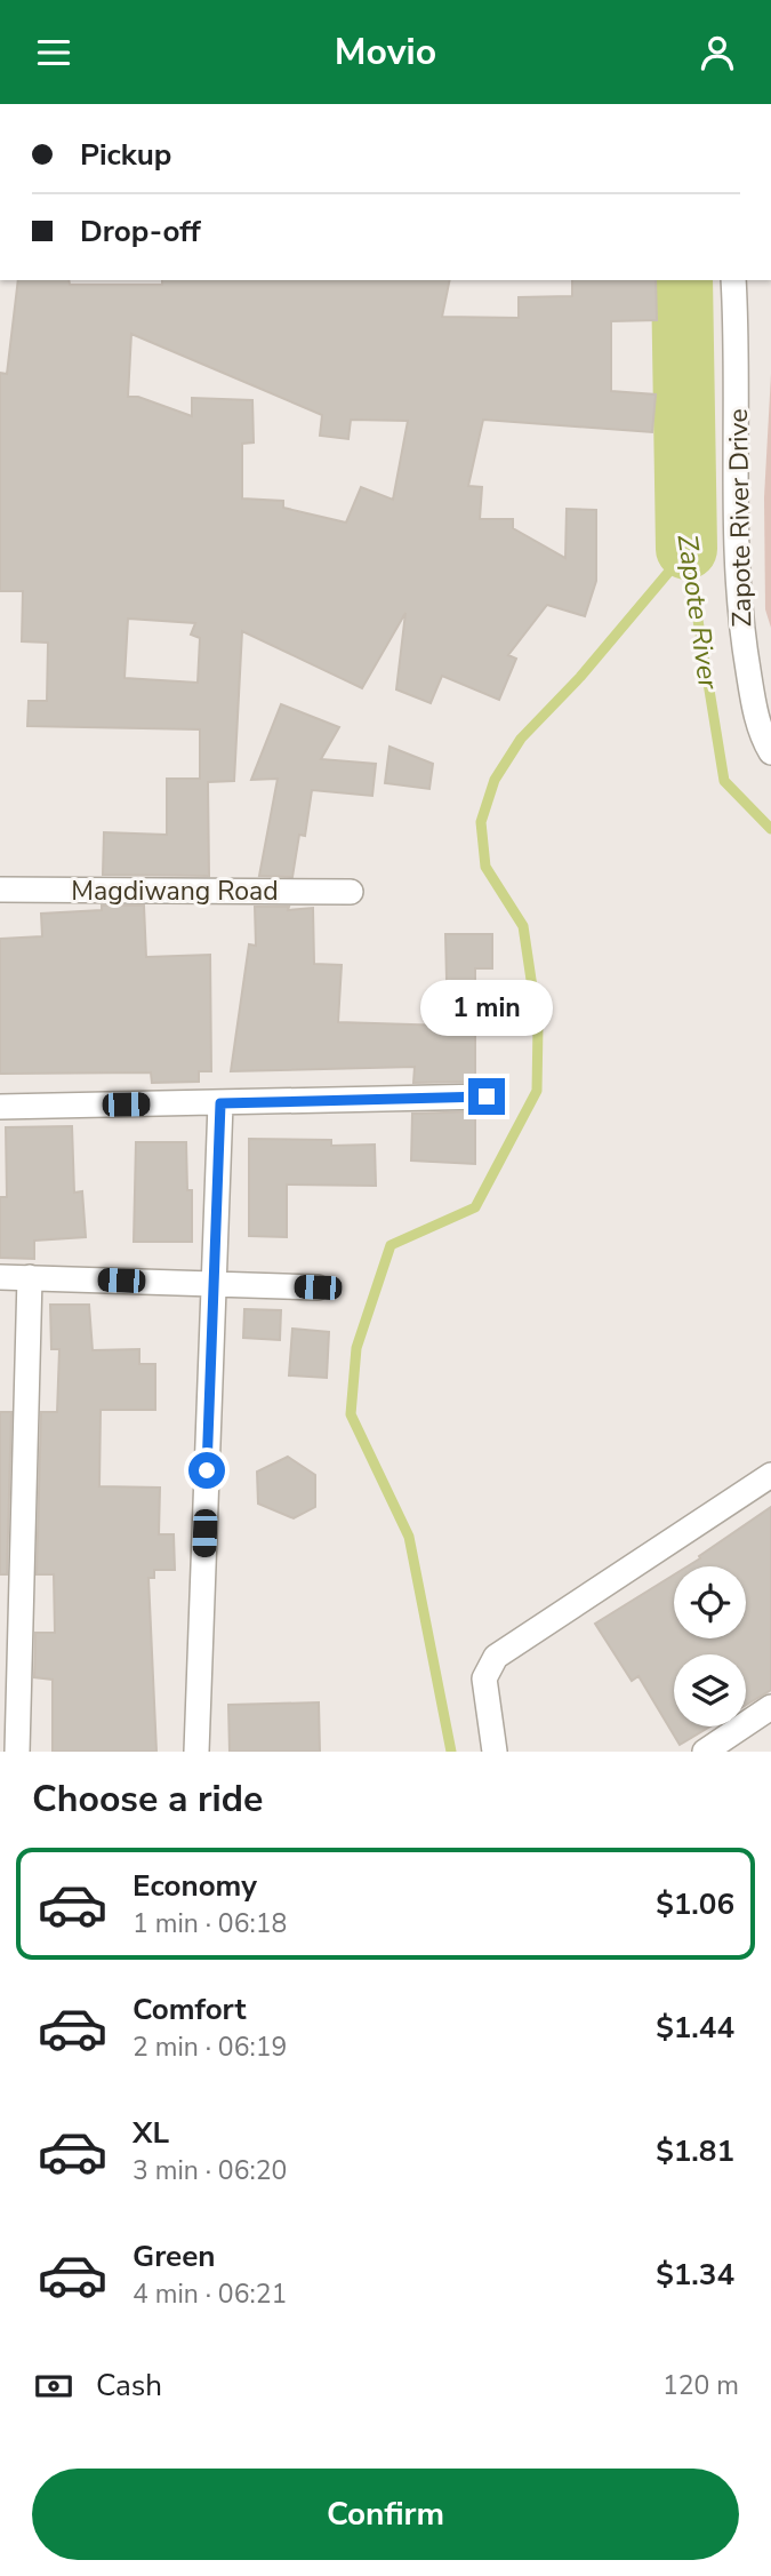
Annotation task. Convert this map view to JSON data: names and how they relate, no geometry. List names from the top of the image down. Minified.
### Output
{"streets":{"street":["Zapote River Drive","Magdiwang Road"]},"water":["Zapote River"],"page":{"header":"Movio","banner":["Pickup","Drop-off"],"bubble":"1 min","heading":"Choose a ride","list":[{"name":"Economy","note":"1 min · 06:18","value":"$1.06"},{"name":"Comfort","note":"2 min · 06:19","value":"$1.44"},{"name":"XL","note":"3 min · 06:20","value":"$1.81"},{"name":"Green","note":"4 min · 06:21","value":"$1.34"}],"pay":["Cash","120 m"],"buttons":"Confirm"}}
